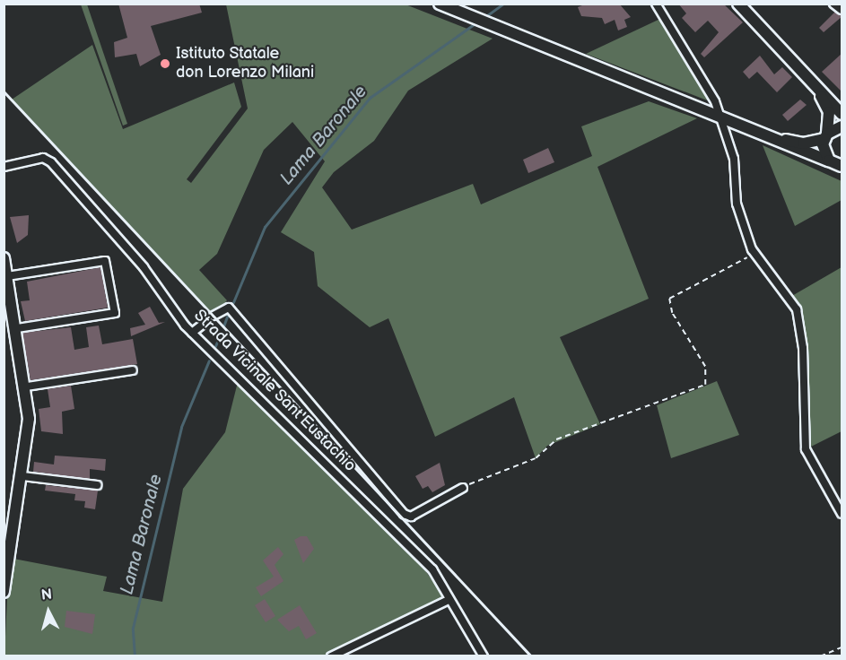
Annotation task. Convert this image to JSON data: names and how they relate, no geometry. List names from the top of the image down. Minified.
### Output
{"streets":{"street":["Strada Vicinale Sant'Eustachio"]},"water":["Lama Baronale"],"places":["Istituto Statale don Lorenzo Milani"],"north":"top"}
